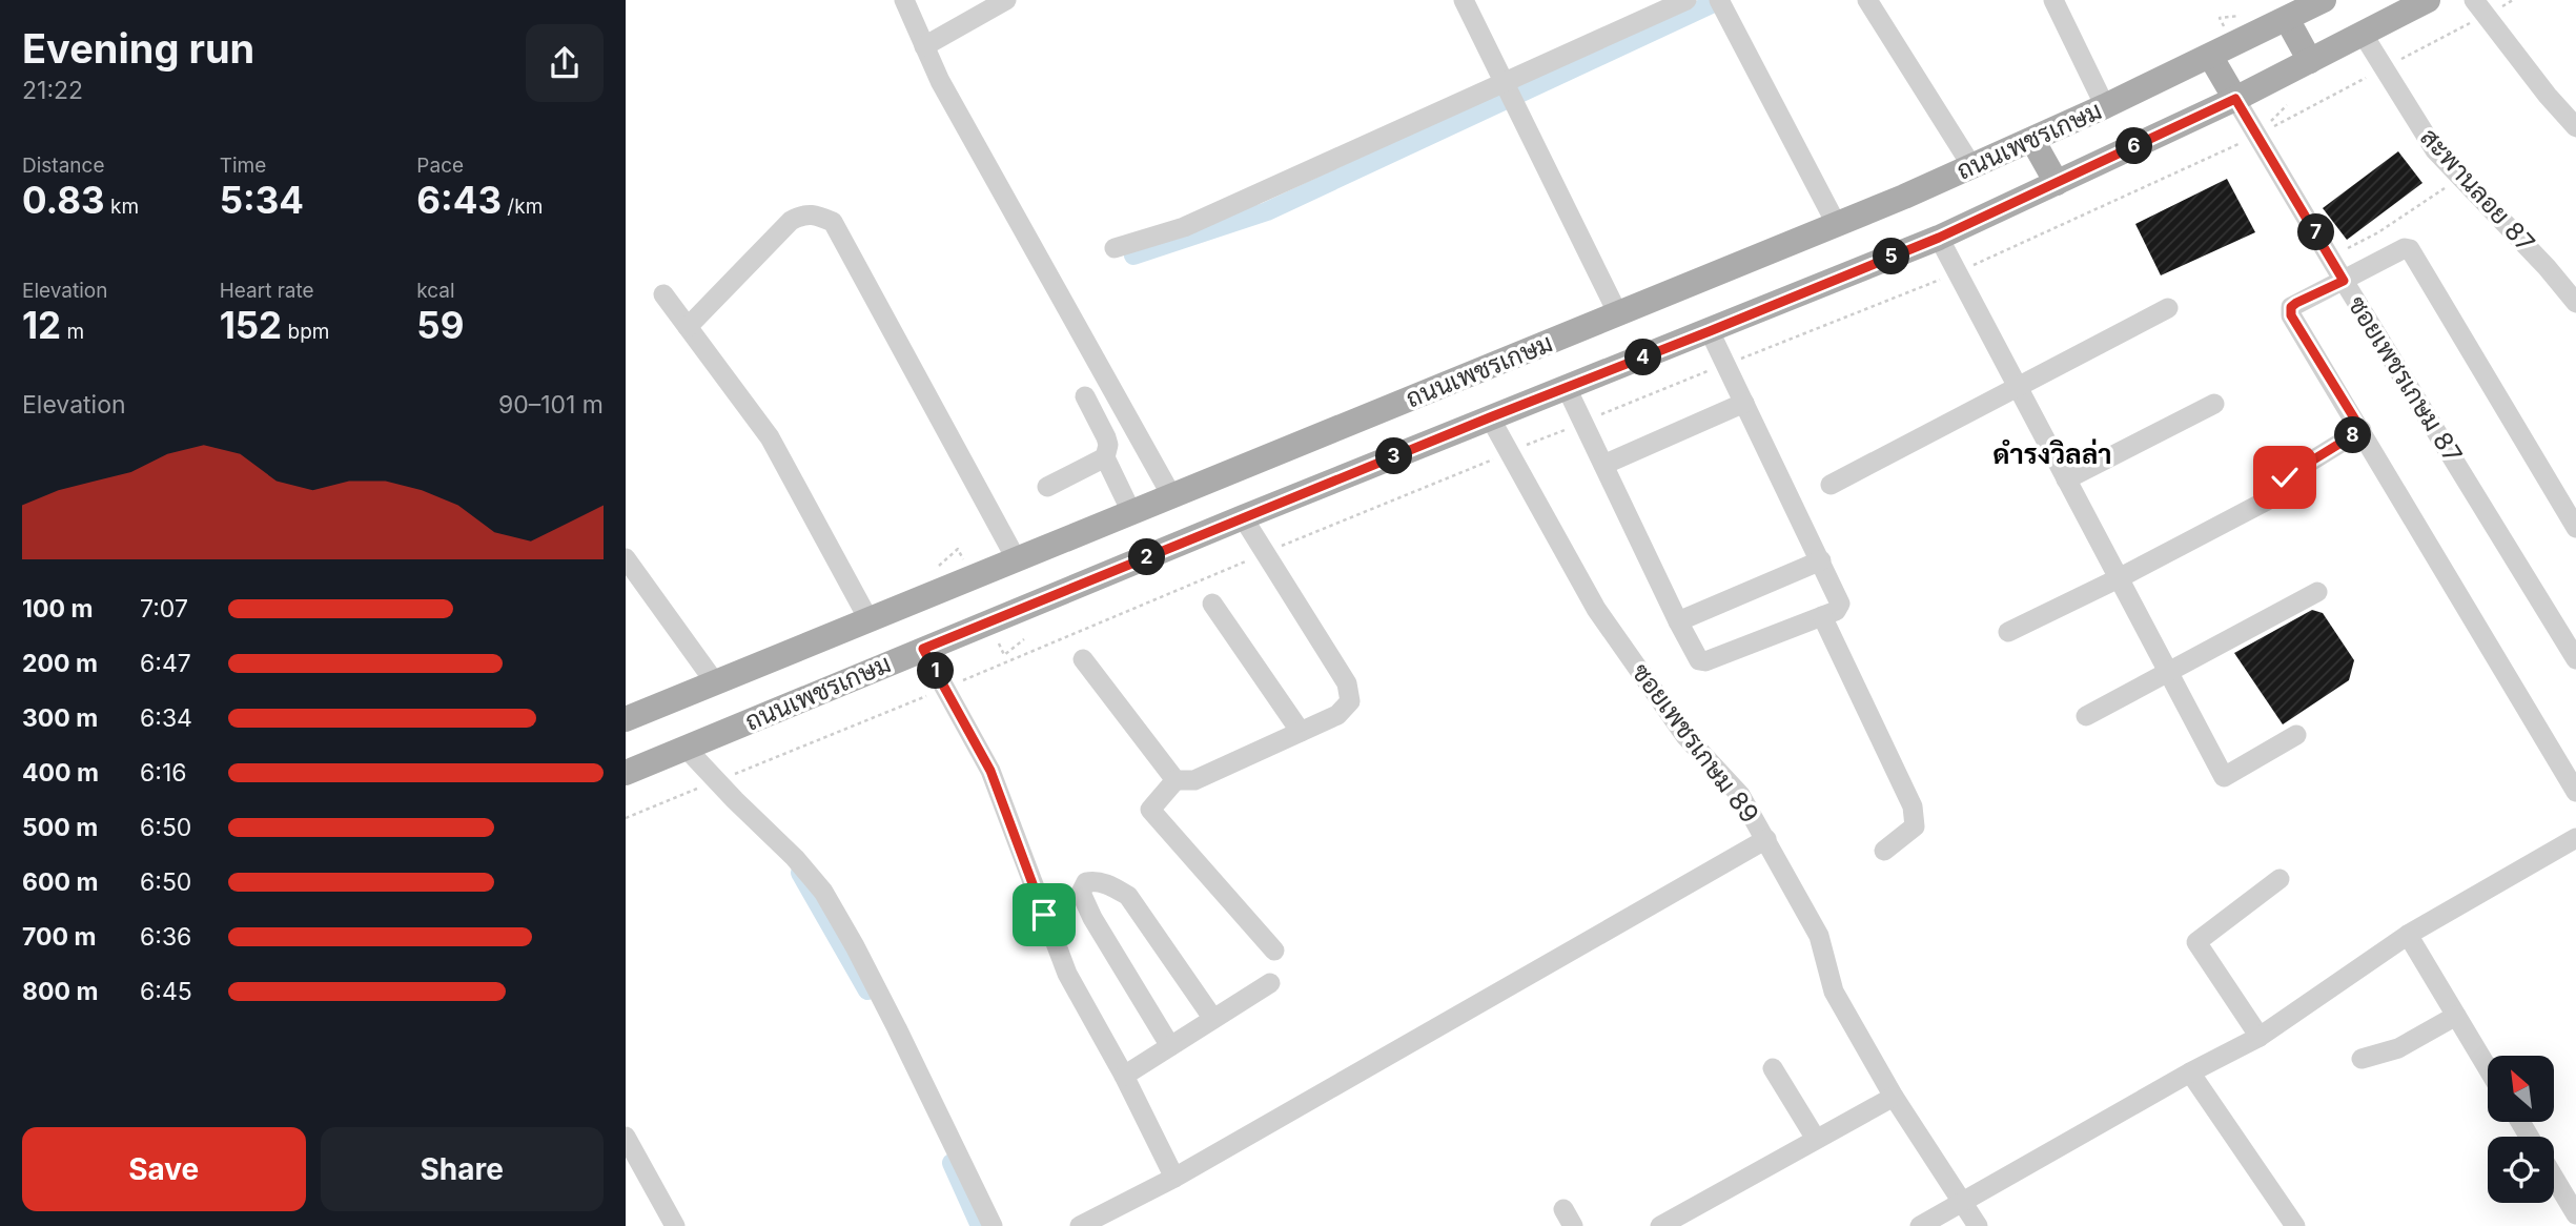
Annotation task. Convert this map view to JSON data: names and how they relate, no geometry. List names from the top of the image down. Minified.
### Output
{"streets":{"main road":["ถนนเพชรเกษม"],"street":["สะพานลอย 87","ซอยเพชรเกษม 87","ซอยเพชรเกษม 89"]},"crossings":[["ถนนเพชรเกษม","สะพานลอย 87"],["ถนนเพชรเกษม","ซอยเพชรเกษม 87"],["ถนนเพชรเกษม","ซอยเพชรเกษม 89"]],"districts":["ดำรงวิลล่า"],"north":"top left","page":{"heading":["Evening run","21:22"],"stats":[["Distance","0.83 km"],["Time","5:34"],["Pace","6:43 /km"],["Elevation","12 m"],["Heart rate","152 bpm"],["kcal","59"]],"pins":["6","7","5","4","8","3","2","1"],"chart":["Elevation","90–101 m"],"list":[{"name":"100 m","note":"7:07"},{"name":"200 m","note":"6:47"},{"name":"300 m","note":"6:34"},{"name":"400 m","note":"6:16"},{"name":"500 m","note":"6:50"},{"name":"600 m","note":"6:50"},{"name":"700 m","note":"6:36"},{"name":"800 m","note":"6:45"}],"buttons":["Save","Share"]}}
